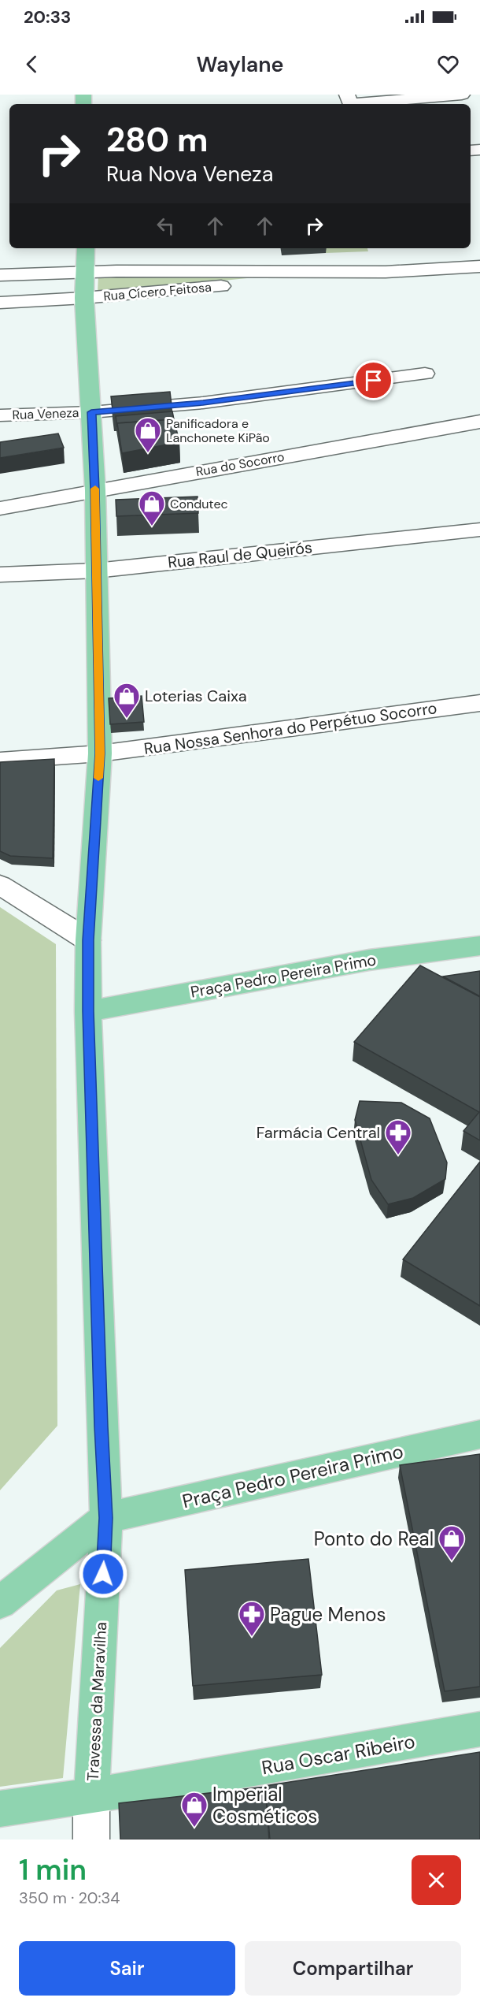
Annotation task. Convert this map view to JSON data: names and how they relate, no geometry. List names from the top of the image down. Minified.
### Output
{"streets":{"main road":["Praça Pedro Pereira Primo","Travessa da Maravilha","Rua Oscar Ribeiro"],"street":["Rua Cícero Feitosa","Rua Veneza","Rua do Socorro","Rua Raul de Queirós","Rua Nossa Senhora do Perpétuo Socorro"]},"crossings":[["Rua Cícero Feitosa","Travessa da Maravilha"],["Rua Veneza","Travessa da Maravilha"],["Rua do Socorro","Travessa da Maravilha"],["Rua Raul de Queirós","Travessa da Maravilha"],["Rua Nossa Senhora do Perpétuo Socorro","Travessa da Maravilha"],["Praça Pedro Pereira Primo","Travessa da Maravilha"],["Travessa da Maravilha","Rua Oscar Ribeiro"]],"places":{"shop":["Panificadora e Lanchonete KiPão","Condutec","Loterias Caixa","Ponto do Real","Imperial Cosméticos"],"pharmacy":["Farmácia Central","Pague Menos"]},"page":{"status":"20:33","header":"Waylane","turn":["280 m","Rua Nova Veneza"],"heading":["1 min","350 m · 20:34"],"buttons":["Sair","Compartilhar"]}}
